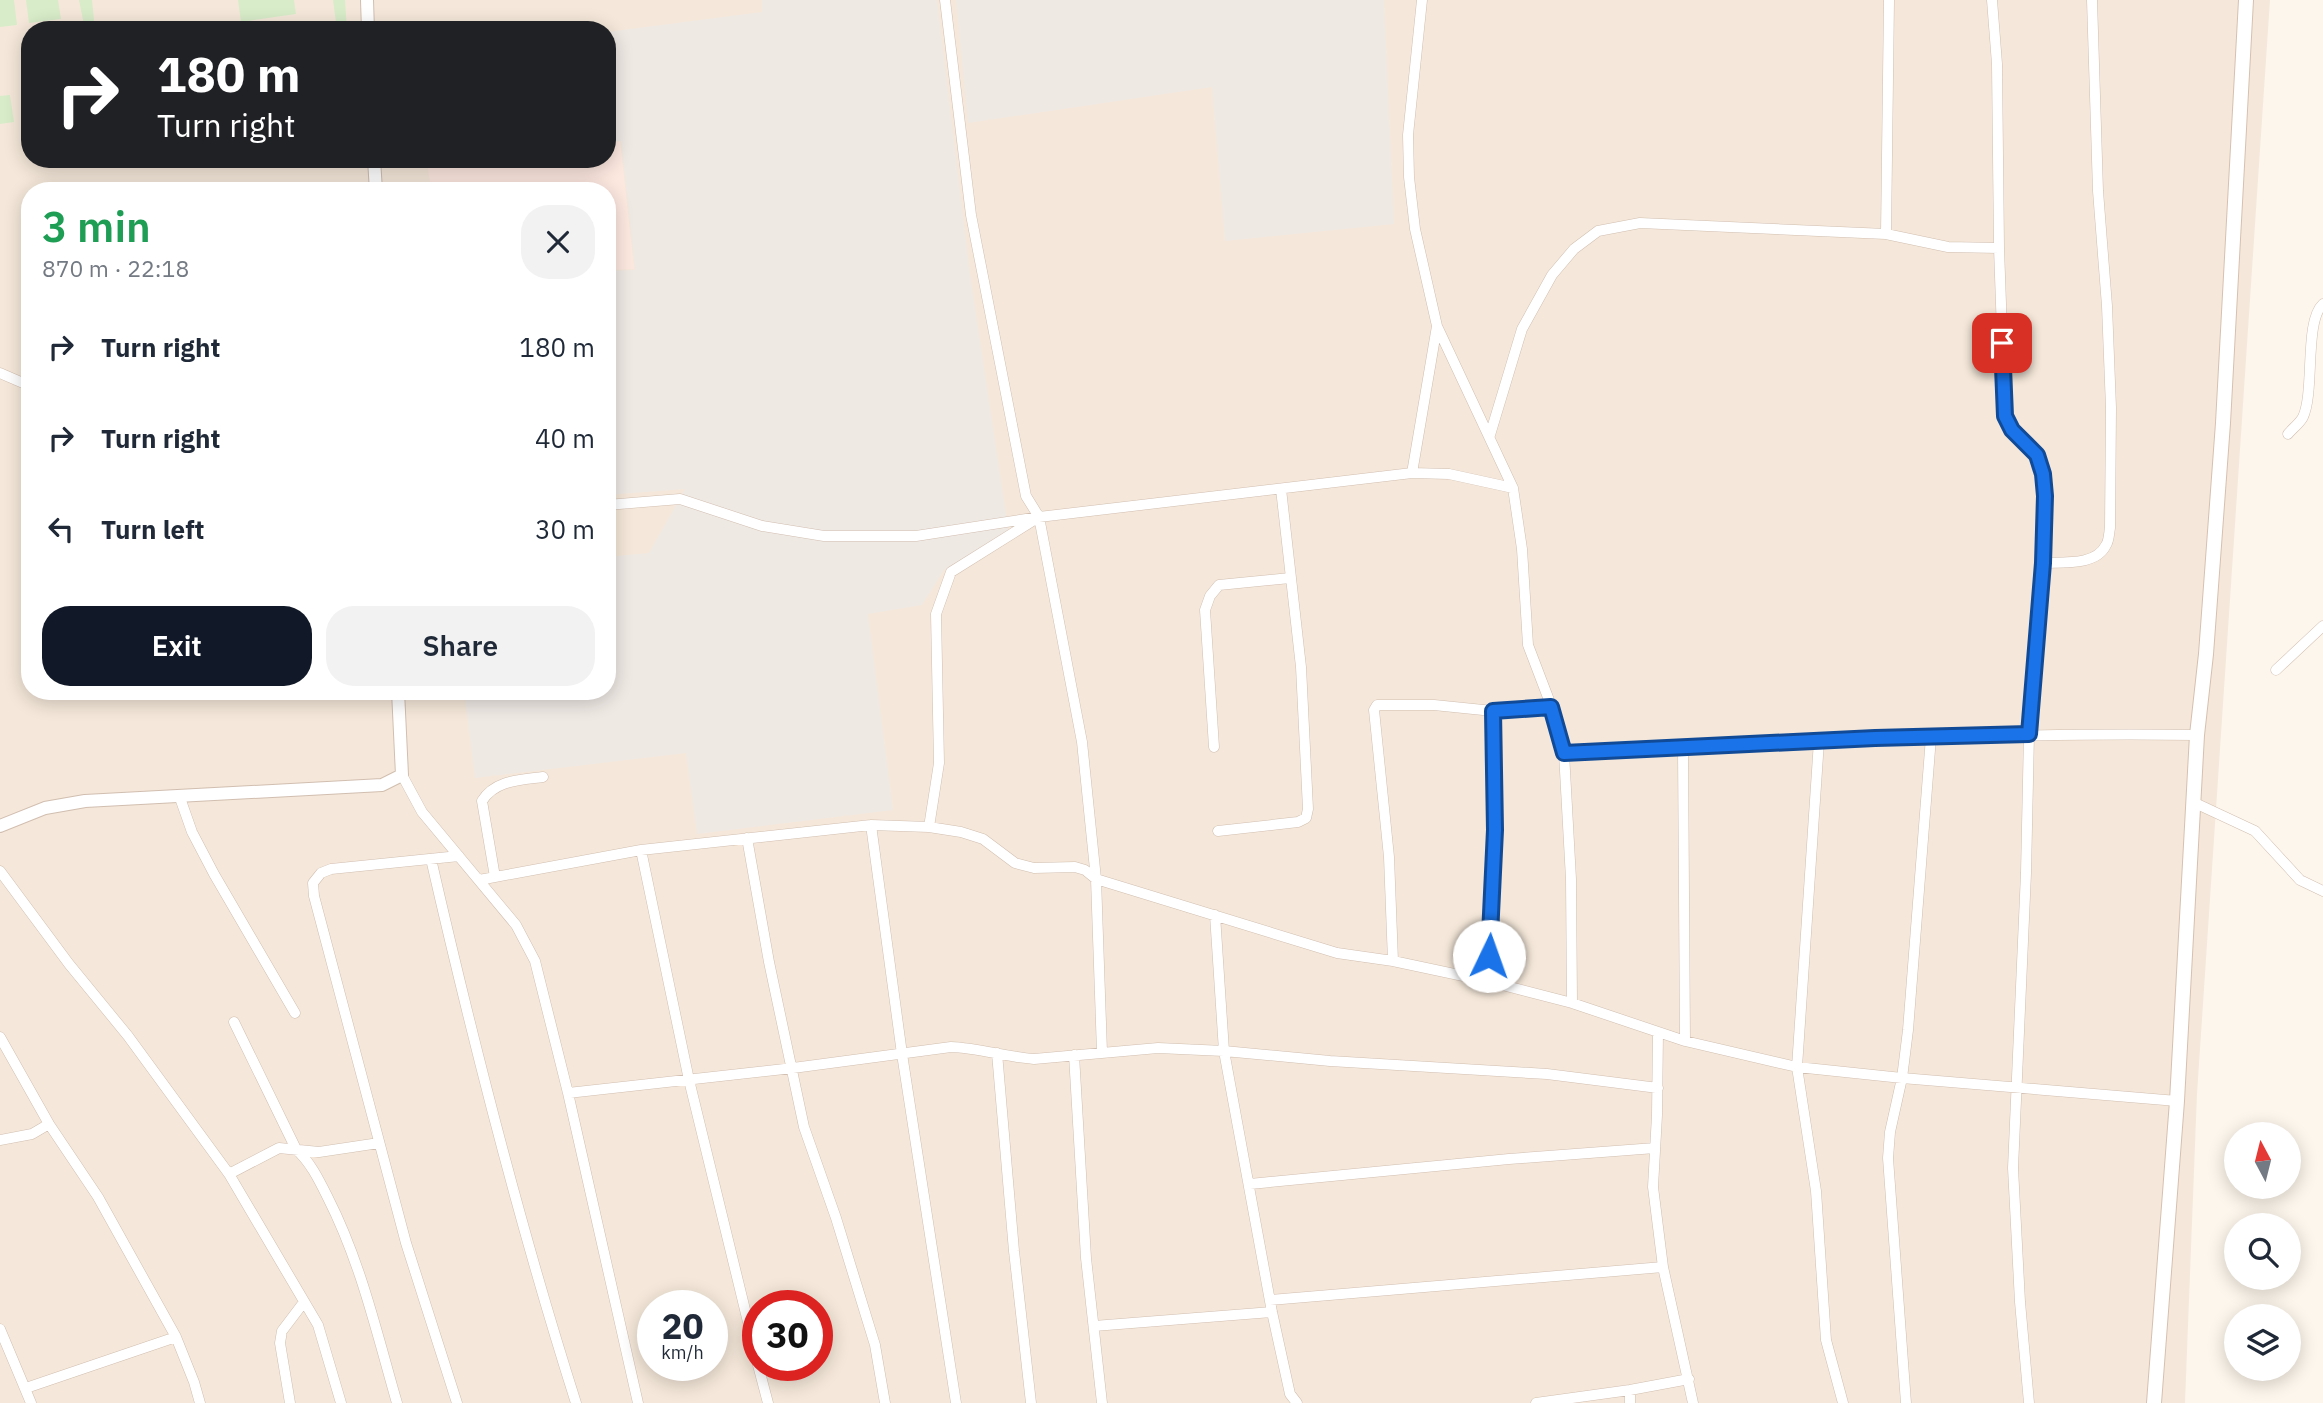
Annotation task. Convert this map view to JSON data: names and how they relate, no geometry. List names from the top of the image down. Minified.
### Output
{"north":"top","page":{"turn":["180 m","Turn right"],"heading":["3 min","870 m · 22:18"],"list":[{"name":"Turn right","value":"180 m"},{"name":"Turn right","value":"40 m"},{"name":"Turn left","value":"30 m"}],"buttons":["Exit","Share"],"speed":"20 km/h","limit":"30"}}
